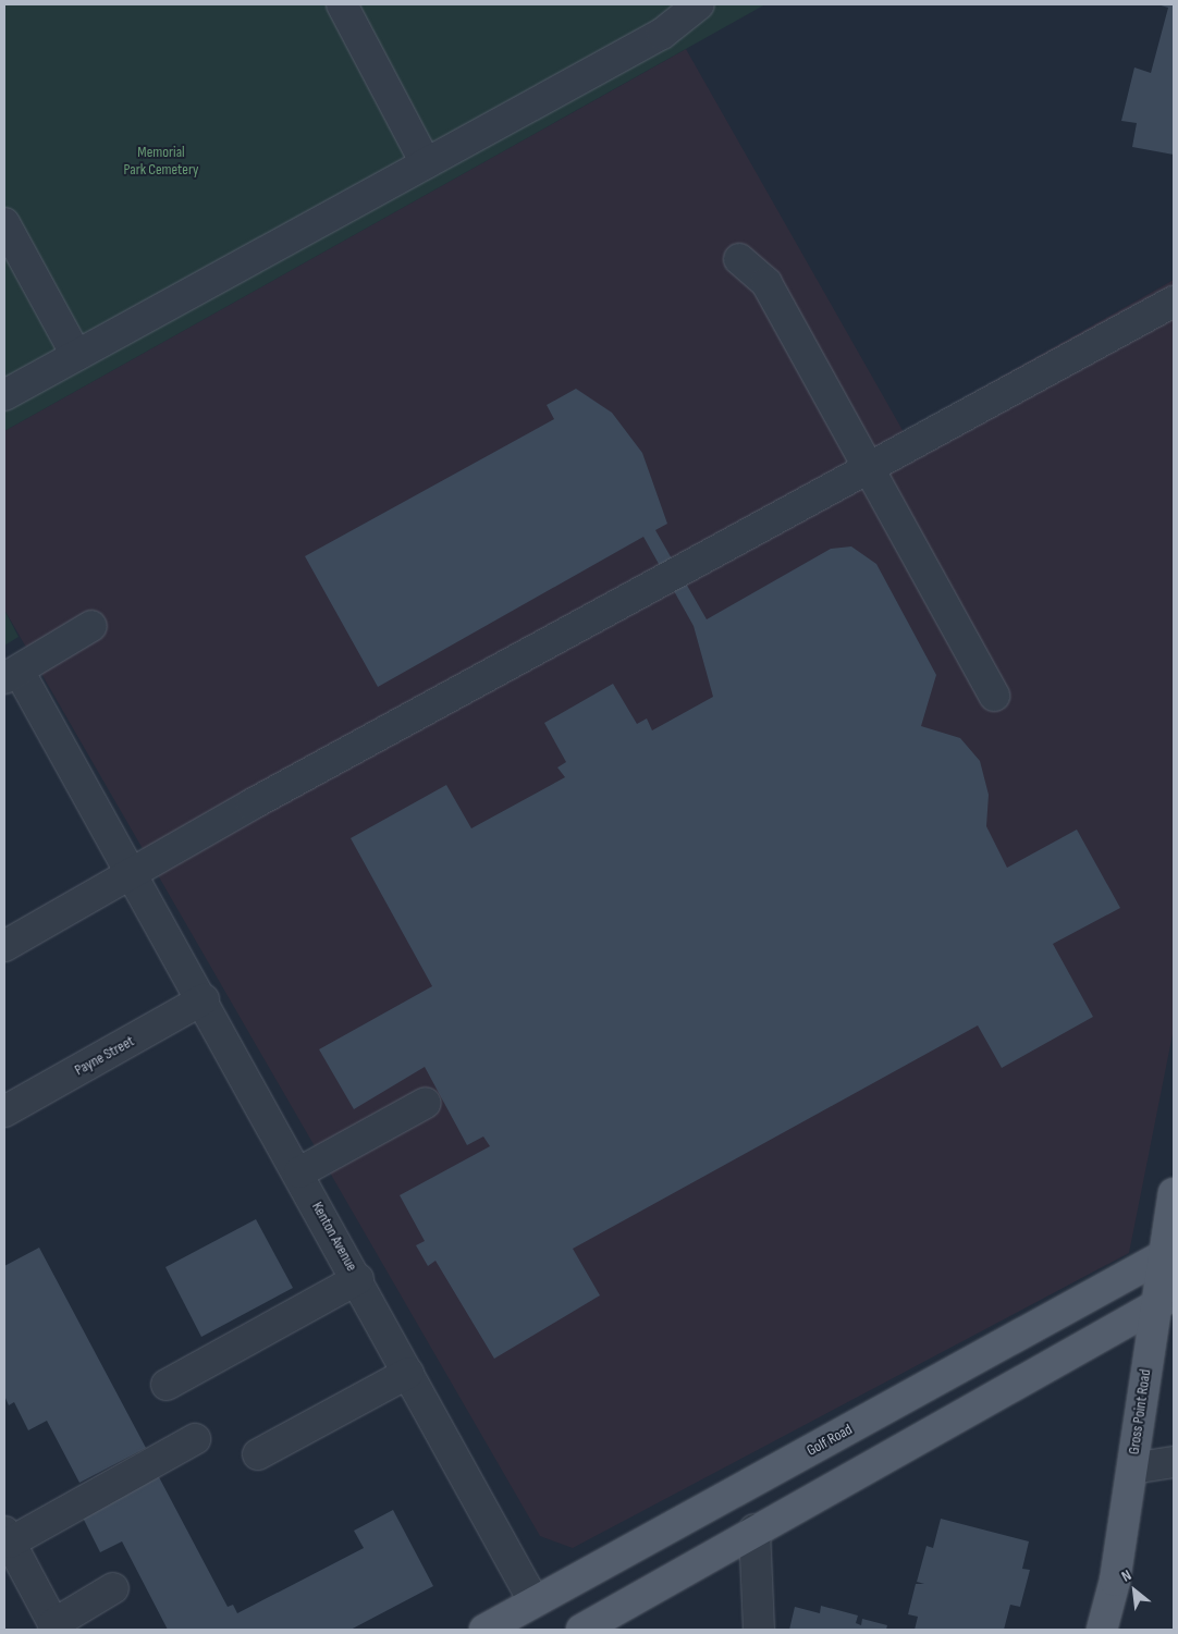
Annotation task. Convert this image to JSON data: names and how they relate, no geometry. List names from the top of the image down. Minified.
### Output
{"streets":{"main road":["Gross Point Road","Golf Road"],"street":["Payne Street","Kenton Avenue"]},"crossings":[["Payne Street","Kenton Avenue"],["Kenton Avenue","Golf Road"],["Gross Point Road","Golf Road"]],"parks":["Memorial Park Cemetery"],"north":"top left"}
